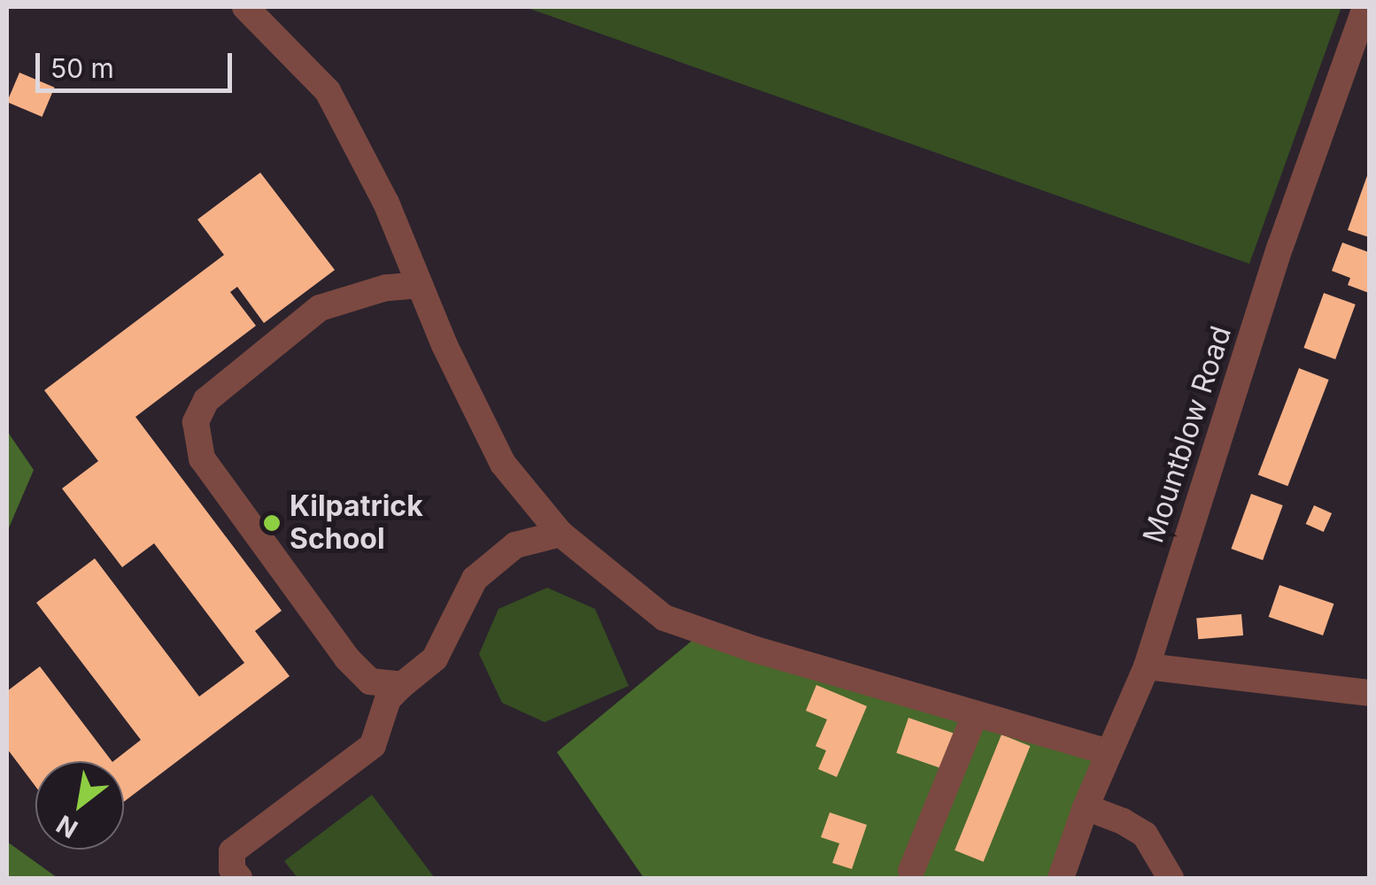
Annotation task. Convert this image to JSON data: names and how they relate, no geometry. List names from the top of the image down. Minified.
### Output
{"streets":{"street":["Mountblow Road"]},"places":["Kilpatrick School"],"scale_bar":"50 m","north":"bottom left"}
